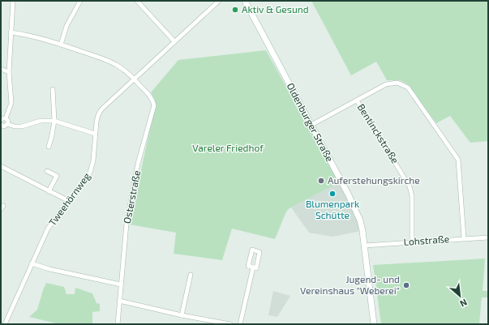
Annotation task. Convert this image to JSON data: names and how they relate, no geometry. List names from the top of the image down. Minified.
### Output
{"streets":{"main road":["Oldenburger Straße"],"street":["Bentinckstraße","Osterstraße","Tweehörnweg","Lohstraße"]},"crossings":[["Oldenburger Straße","Lohstraße"],["Bentinckstraße","Lohstraße"],["Osterstraße","Tweehörnweg"]],"parks":["Vareler Friedhof"],"places":["Aktiv & Gesund","Auferstehungskirche","Blumenpark Schütte","Jugend- und Vereinshaus \"Weberei\""],"north":"bottom right"}
